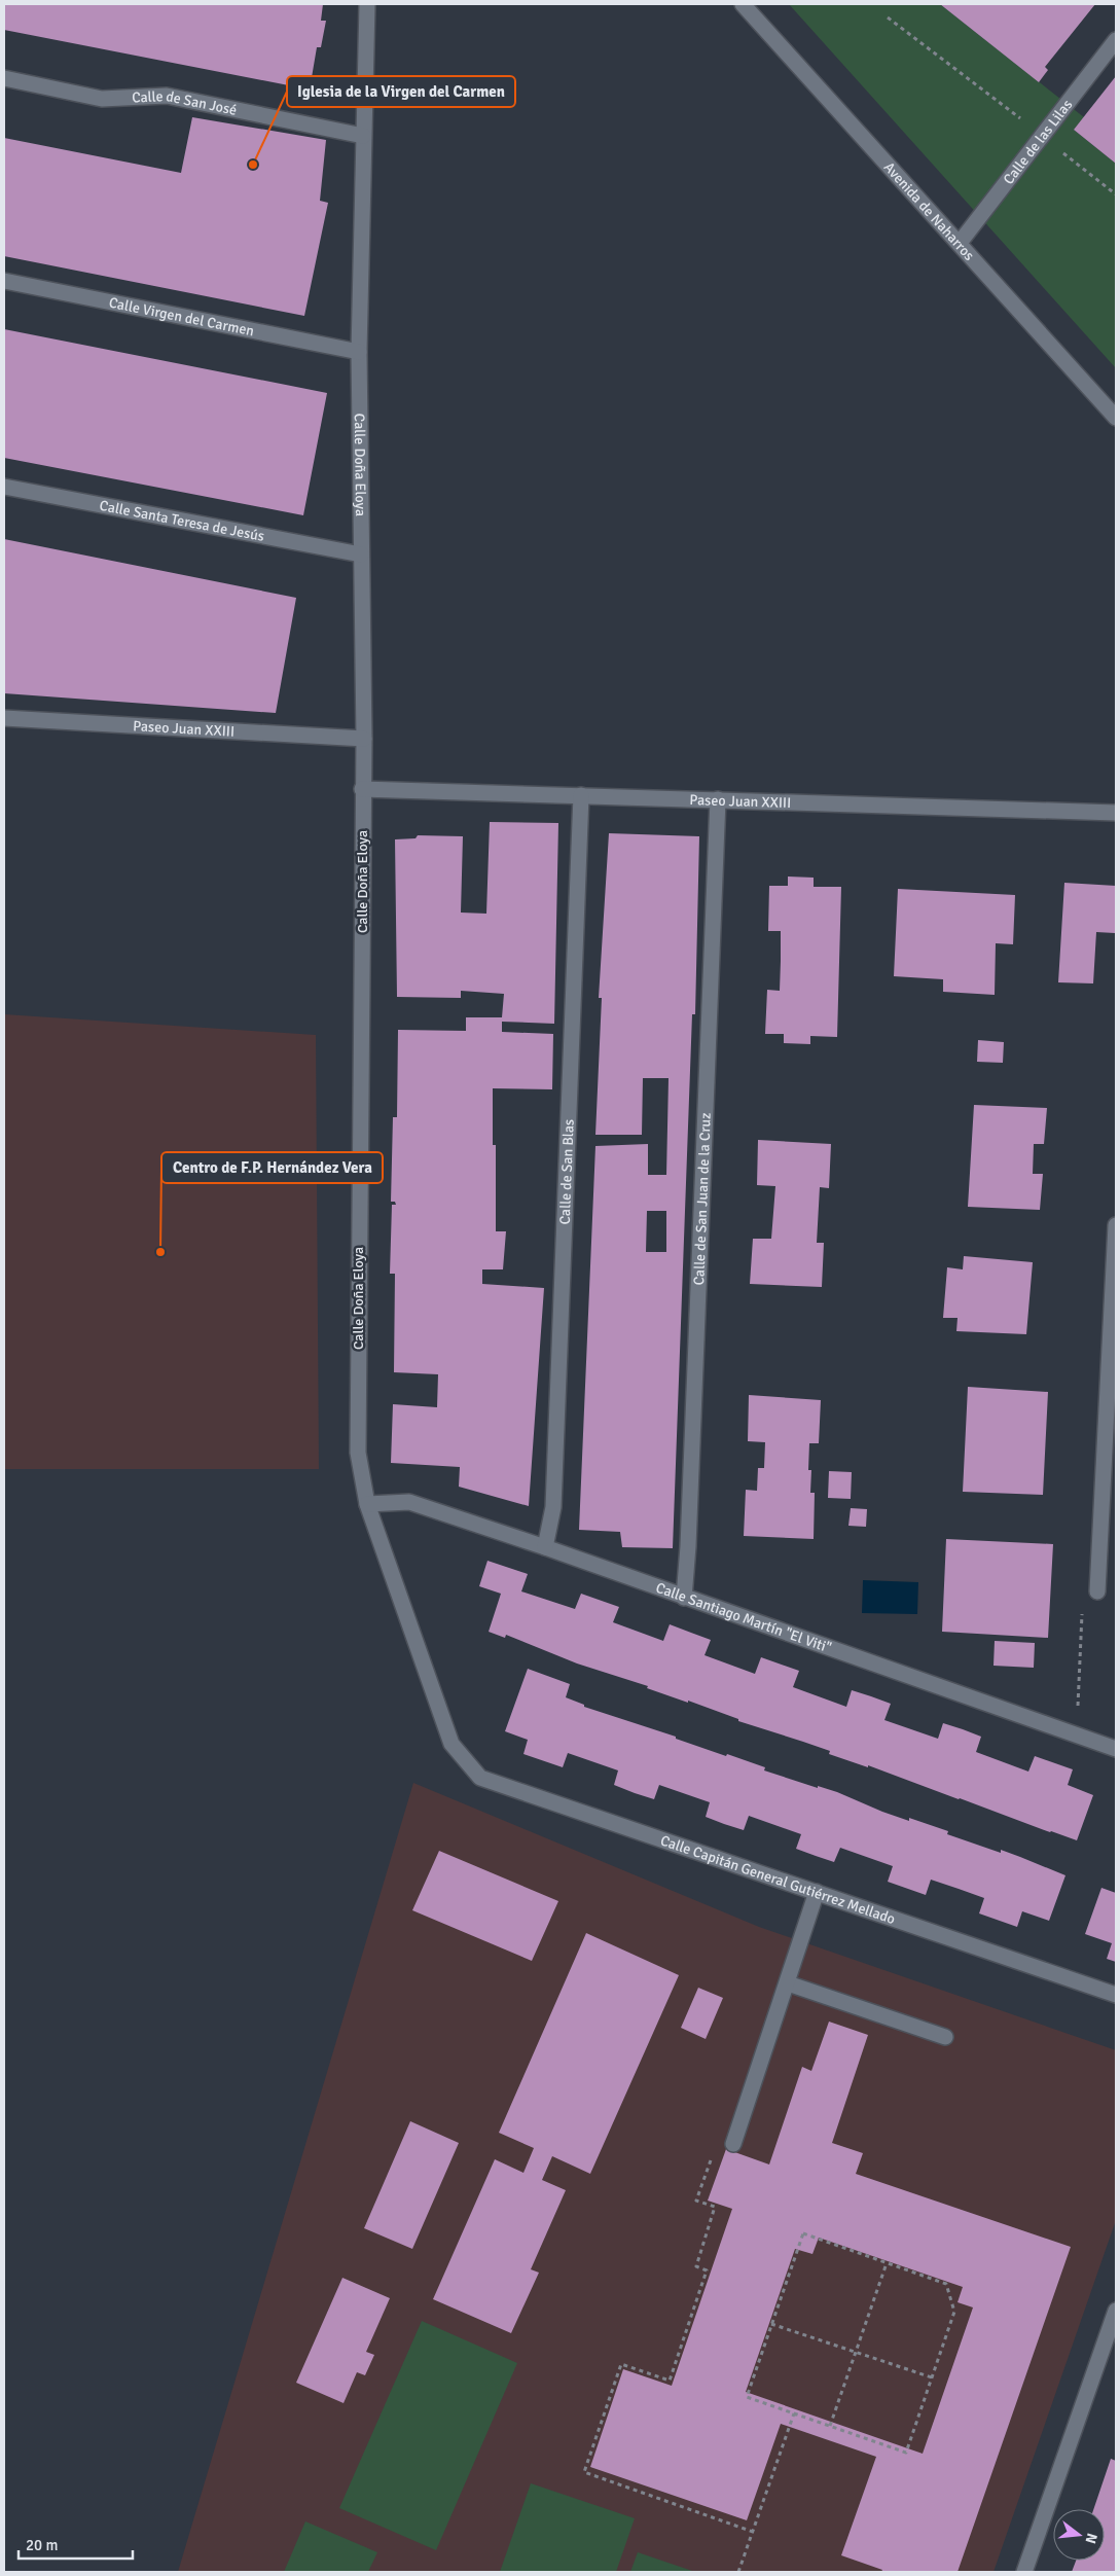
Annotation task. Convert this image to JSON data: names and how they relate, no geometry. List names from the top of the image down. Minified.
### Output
{"streets":{"street":["Calle de San José","Calle de las Lilas","Avenida de Naharros","Calle Virgen del Carmen","Calle Doña Eloya","Calle Santa Teresa de Jesús","Paseo Juan XXIII","Calle de San Blas","Calle de San Juan de la Cruz","Calle Santiago Martín \"El Viti\"","Calle Capitán General Gutiérrez Mellado"]},"crossings":[["Calle de San José","Calle Doña Eloya"],["Calle de las Lilas","Avenida de Naharros"],["Calle Virgen del Carmen","Calle Doña Eloya"],["Calle Doña Eloya","Calle Santa Teresa de Jesús"],["Calle Doña Eloya","Paseo Juan XXIII"],["Calle Doña Eloya","Calle Santiago Martín \"El Viti\""],["Calle Doña Eloya","Calle Capitán General Gutiérrez Mellado"],["Paseo Juan XXIII","Calle de San Blas"],["Paseo Juan XXIII","Calle de San Juan de la Cruz"],["Calle de San Blas","Calle Santiago Martín \"El Viti\""],["Calle de San Juan de la Cruz","Calle Santiago Martín \"El Viti\""]],"places":["Iglesia de la Virgen del Carmen","Centro de F.P. Hernández Vera"],"scale_bar":"20 m","north":"right"}
